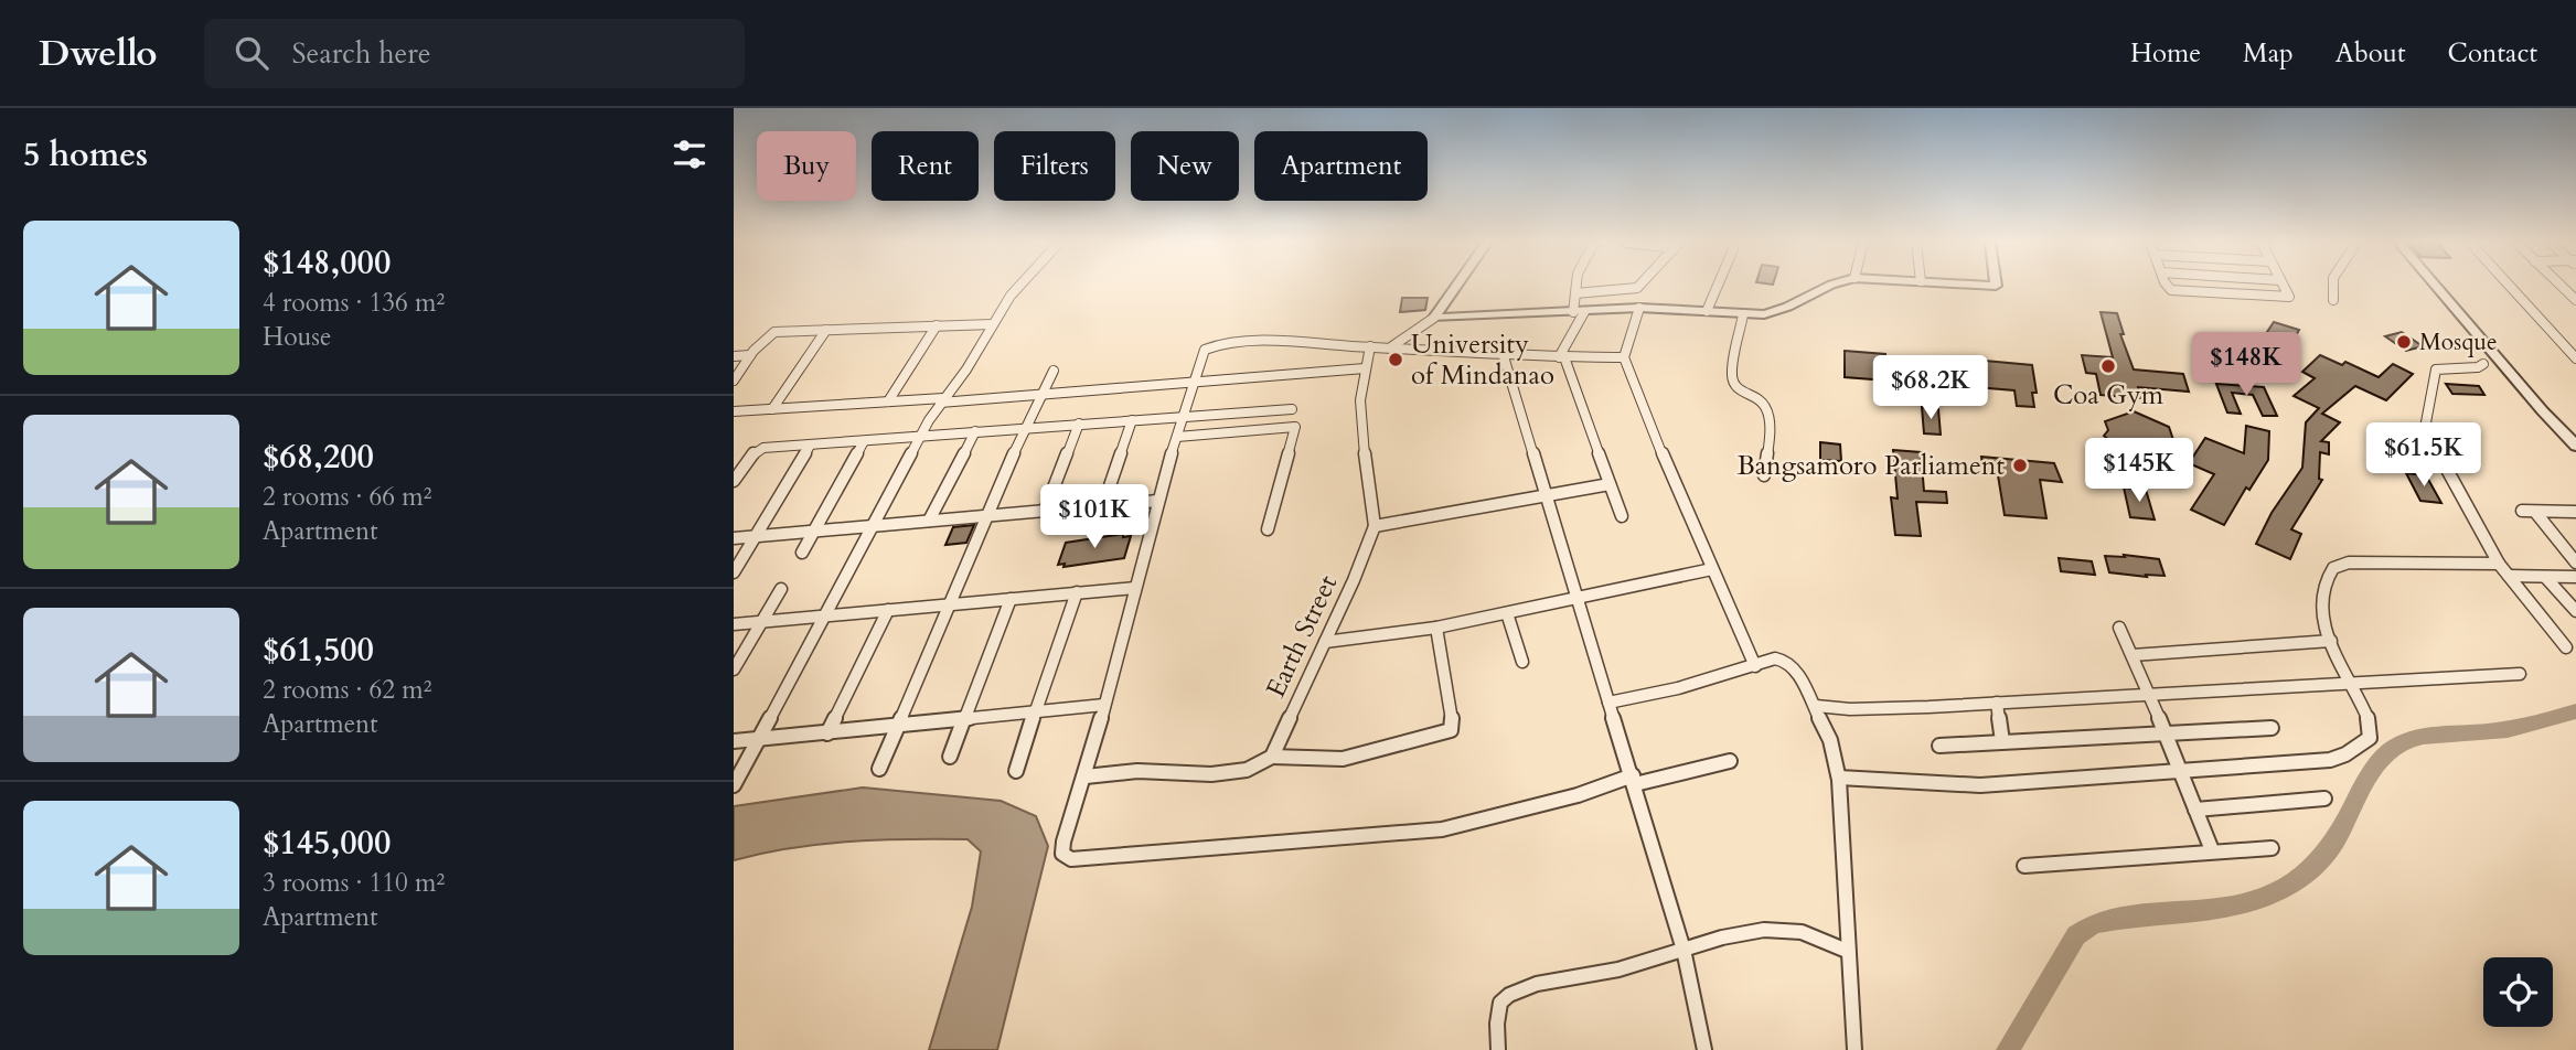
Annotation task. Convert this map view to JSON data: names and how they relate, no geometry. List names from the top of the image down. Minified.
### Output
{"streets":{"street":["Earth Street"]},"places":["Mosque","University of Mindanao","Coa Gym","Bangsamoro Parliament"],"page":{"header":"Dwello","search":"Search here","nav":["Home","Map","About","Contact"],"heading":"5 homes","chip":["Buy","Rent","Filters","New","Apartment"],"list":[{"name":"$148,000","note":"4 rooms · 136 m² · House"},{"name":"$68,200","note":"2 rooms · 66 m² · Apartment"},{"name":"$61,500","note":"2 rooms · 62 m² · Apartment"},{"name":"$145,000","note":"3 rooms · 110 m² · Apartment"}],"price":["$148K","$68.2K","$61.5K","$145K","$101K"]}}
